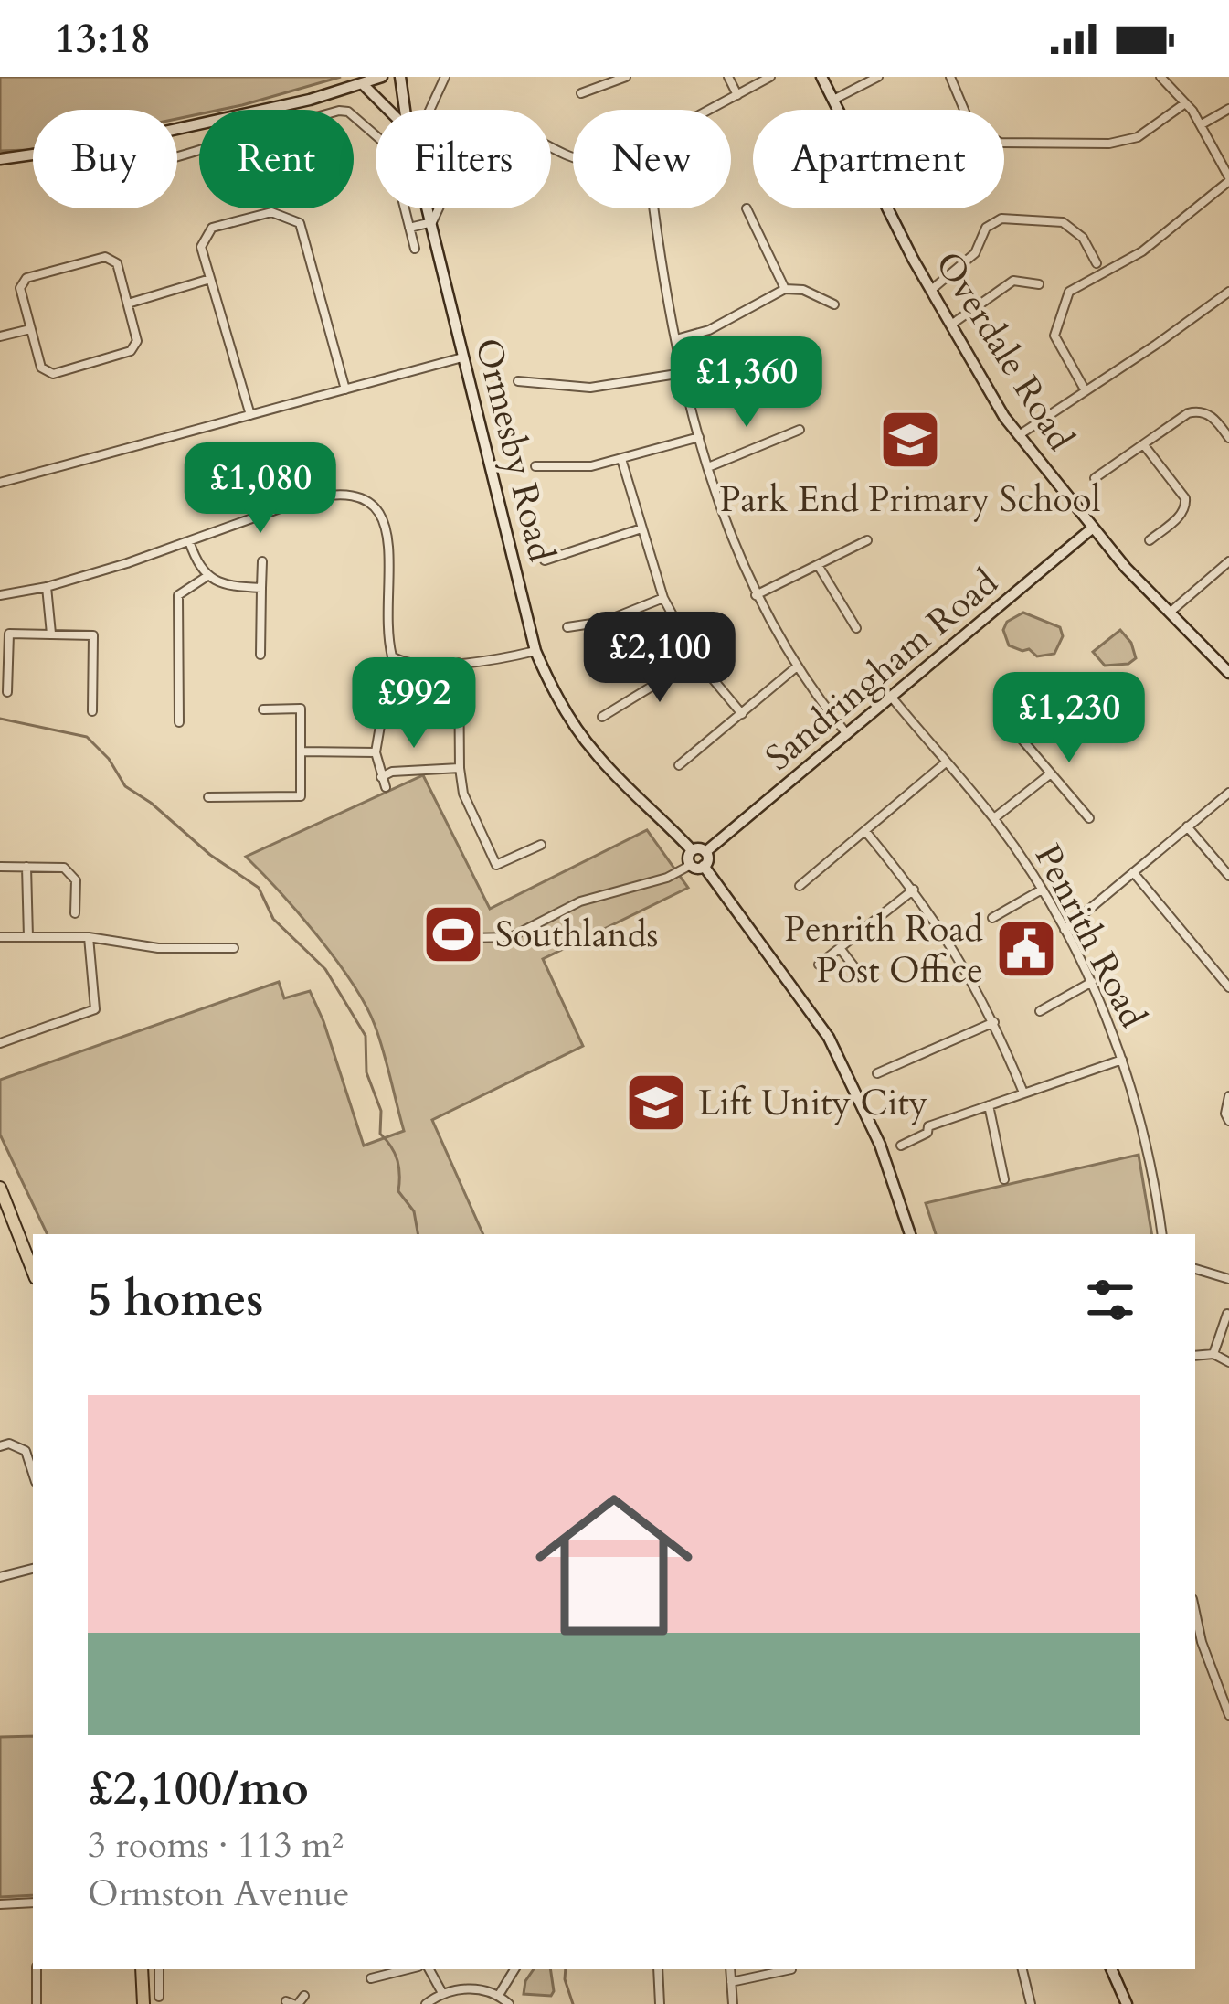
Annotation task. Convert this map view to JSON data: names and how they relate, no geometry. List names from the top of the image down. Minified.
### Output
{"streets":{"street":["Overdale Road","Ormesby Road","Sandringham Road","Penrith Road"]},"crossings":[["Overdale Road","Sandringham Road"],["Sandringham Road","Penrith Road"]],"places":{"school or university":["Park End Primary School","Lift Unity City"],"sports":["Southlands"],"public building":["Penrith Road Post Office"]},"page":{"status":"13:18","chip":["Buy","Rent","Filters","New","Apartment"],"price":["£1,360","£1,080","£2,100","£992","£1,230"],"heading":"5 homes","list":[{"name":"£2,100/mo","note":"3 rooms · 113 m² · Ormston Avenue"}]}}
